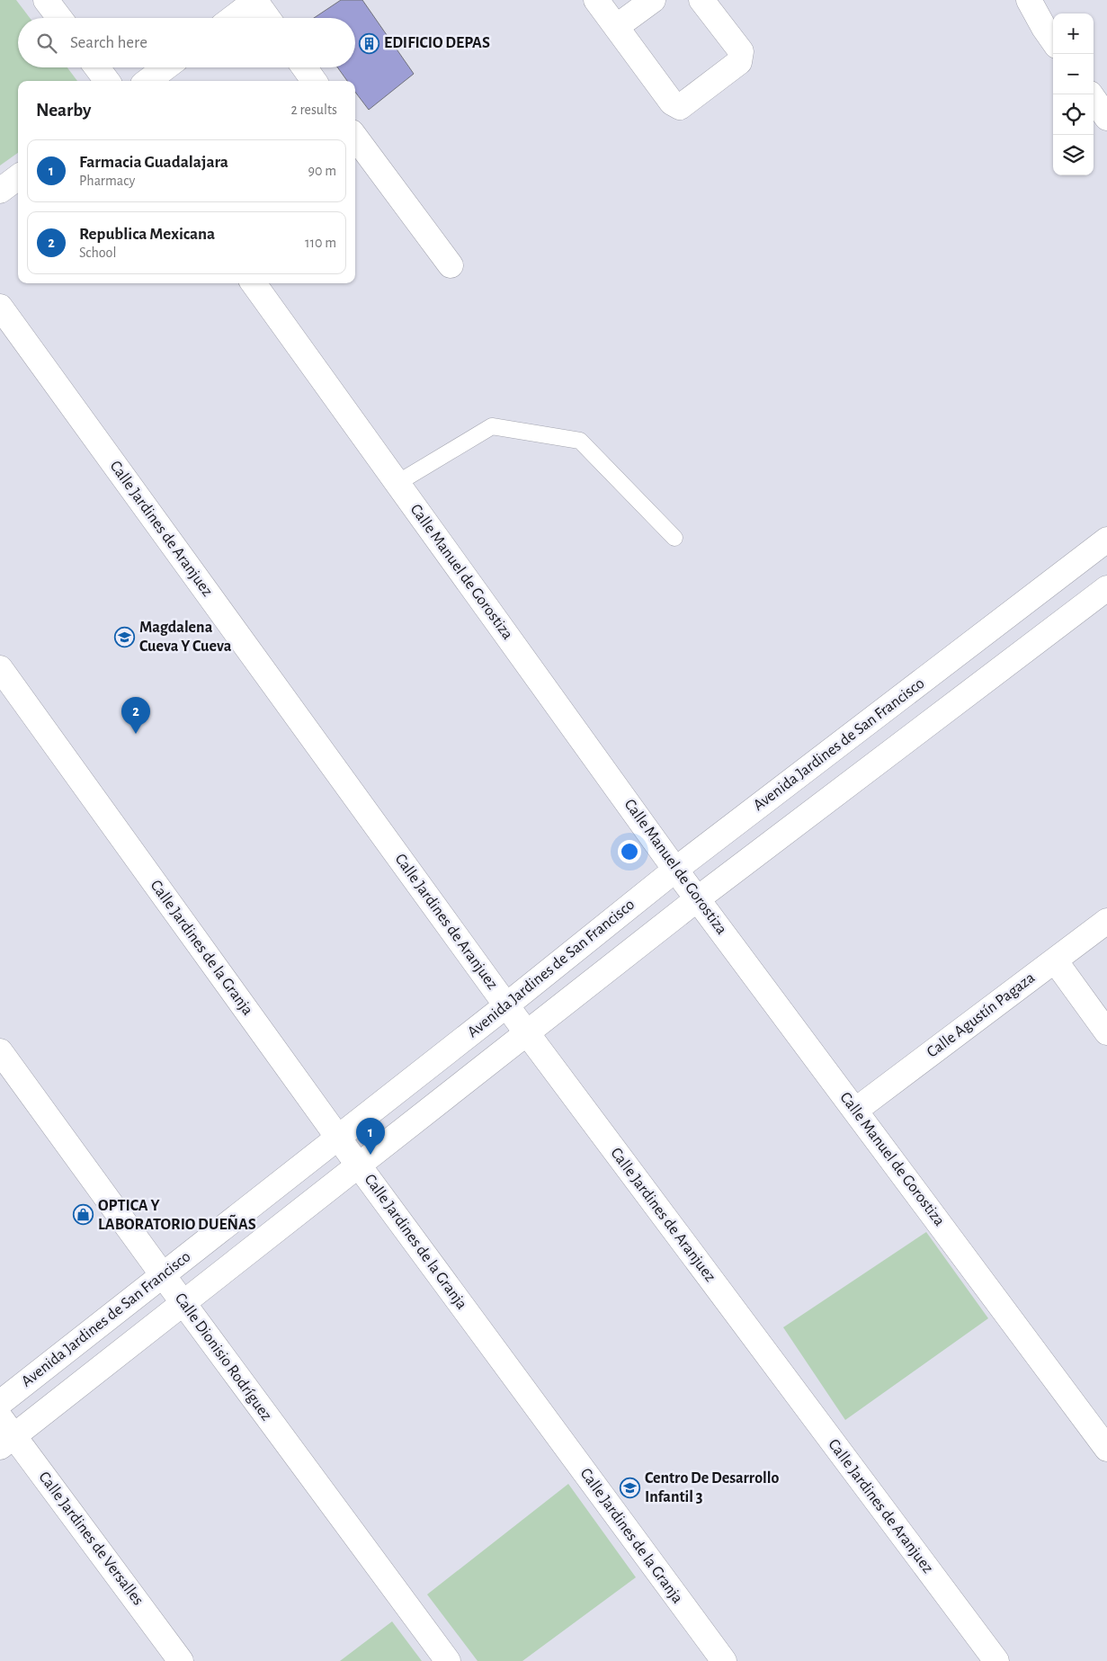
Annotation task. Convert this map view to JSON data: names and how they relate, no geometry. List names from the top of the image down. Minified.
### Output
{"streets":{"street":["Calle Jardines de Aranjuez","Calle Manuel de Gorostiza","Avenida Jardines de San Francisco","Calle Jardines de la Granja","Calle Agustín Pagaza","Calle Dionisio Rodríguez","Calle Jardines de Versalles"]},"crossings":[["Calle Jardines de Aranjuez","Avenida Jardines de San Francisco"],["Calle Manuel de Gorostiza","Avenida Jardines de San Francisco"],["Calle Manuel de Gorostiza","Calle Agustín Pagaza"],["Avenida Jardines de San Francisco","Calle Jardines de la Granja"],["Avenida Jardines de San Francisco","Calle Dionisio Rodríguez"]],"places":{"building":["EDIFICIO DEPAS"],"school or university":["Magdalena Cueva Y Cueva","Centro De Desarrollo Infantil 3"],"shop":["OPTICA Y LABORATORIO DUEÑAS"]},"page":{"map_buttons":["+","−"],"search":"Search here","heading":["Nearby","2 results"],"list":[{"mark":"1","name":"Farmacia Guadalajara","note":"Pharmacy","value":"90 m"},{"mark":"2","name":"Republica Mexicana","note":"School","value":"110 m"}],"pins":["2","1"]}}
